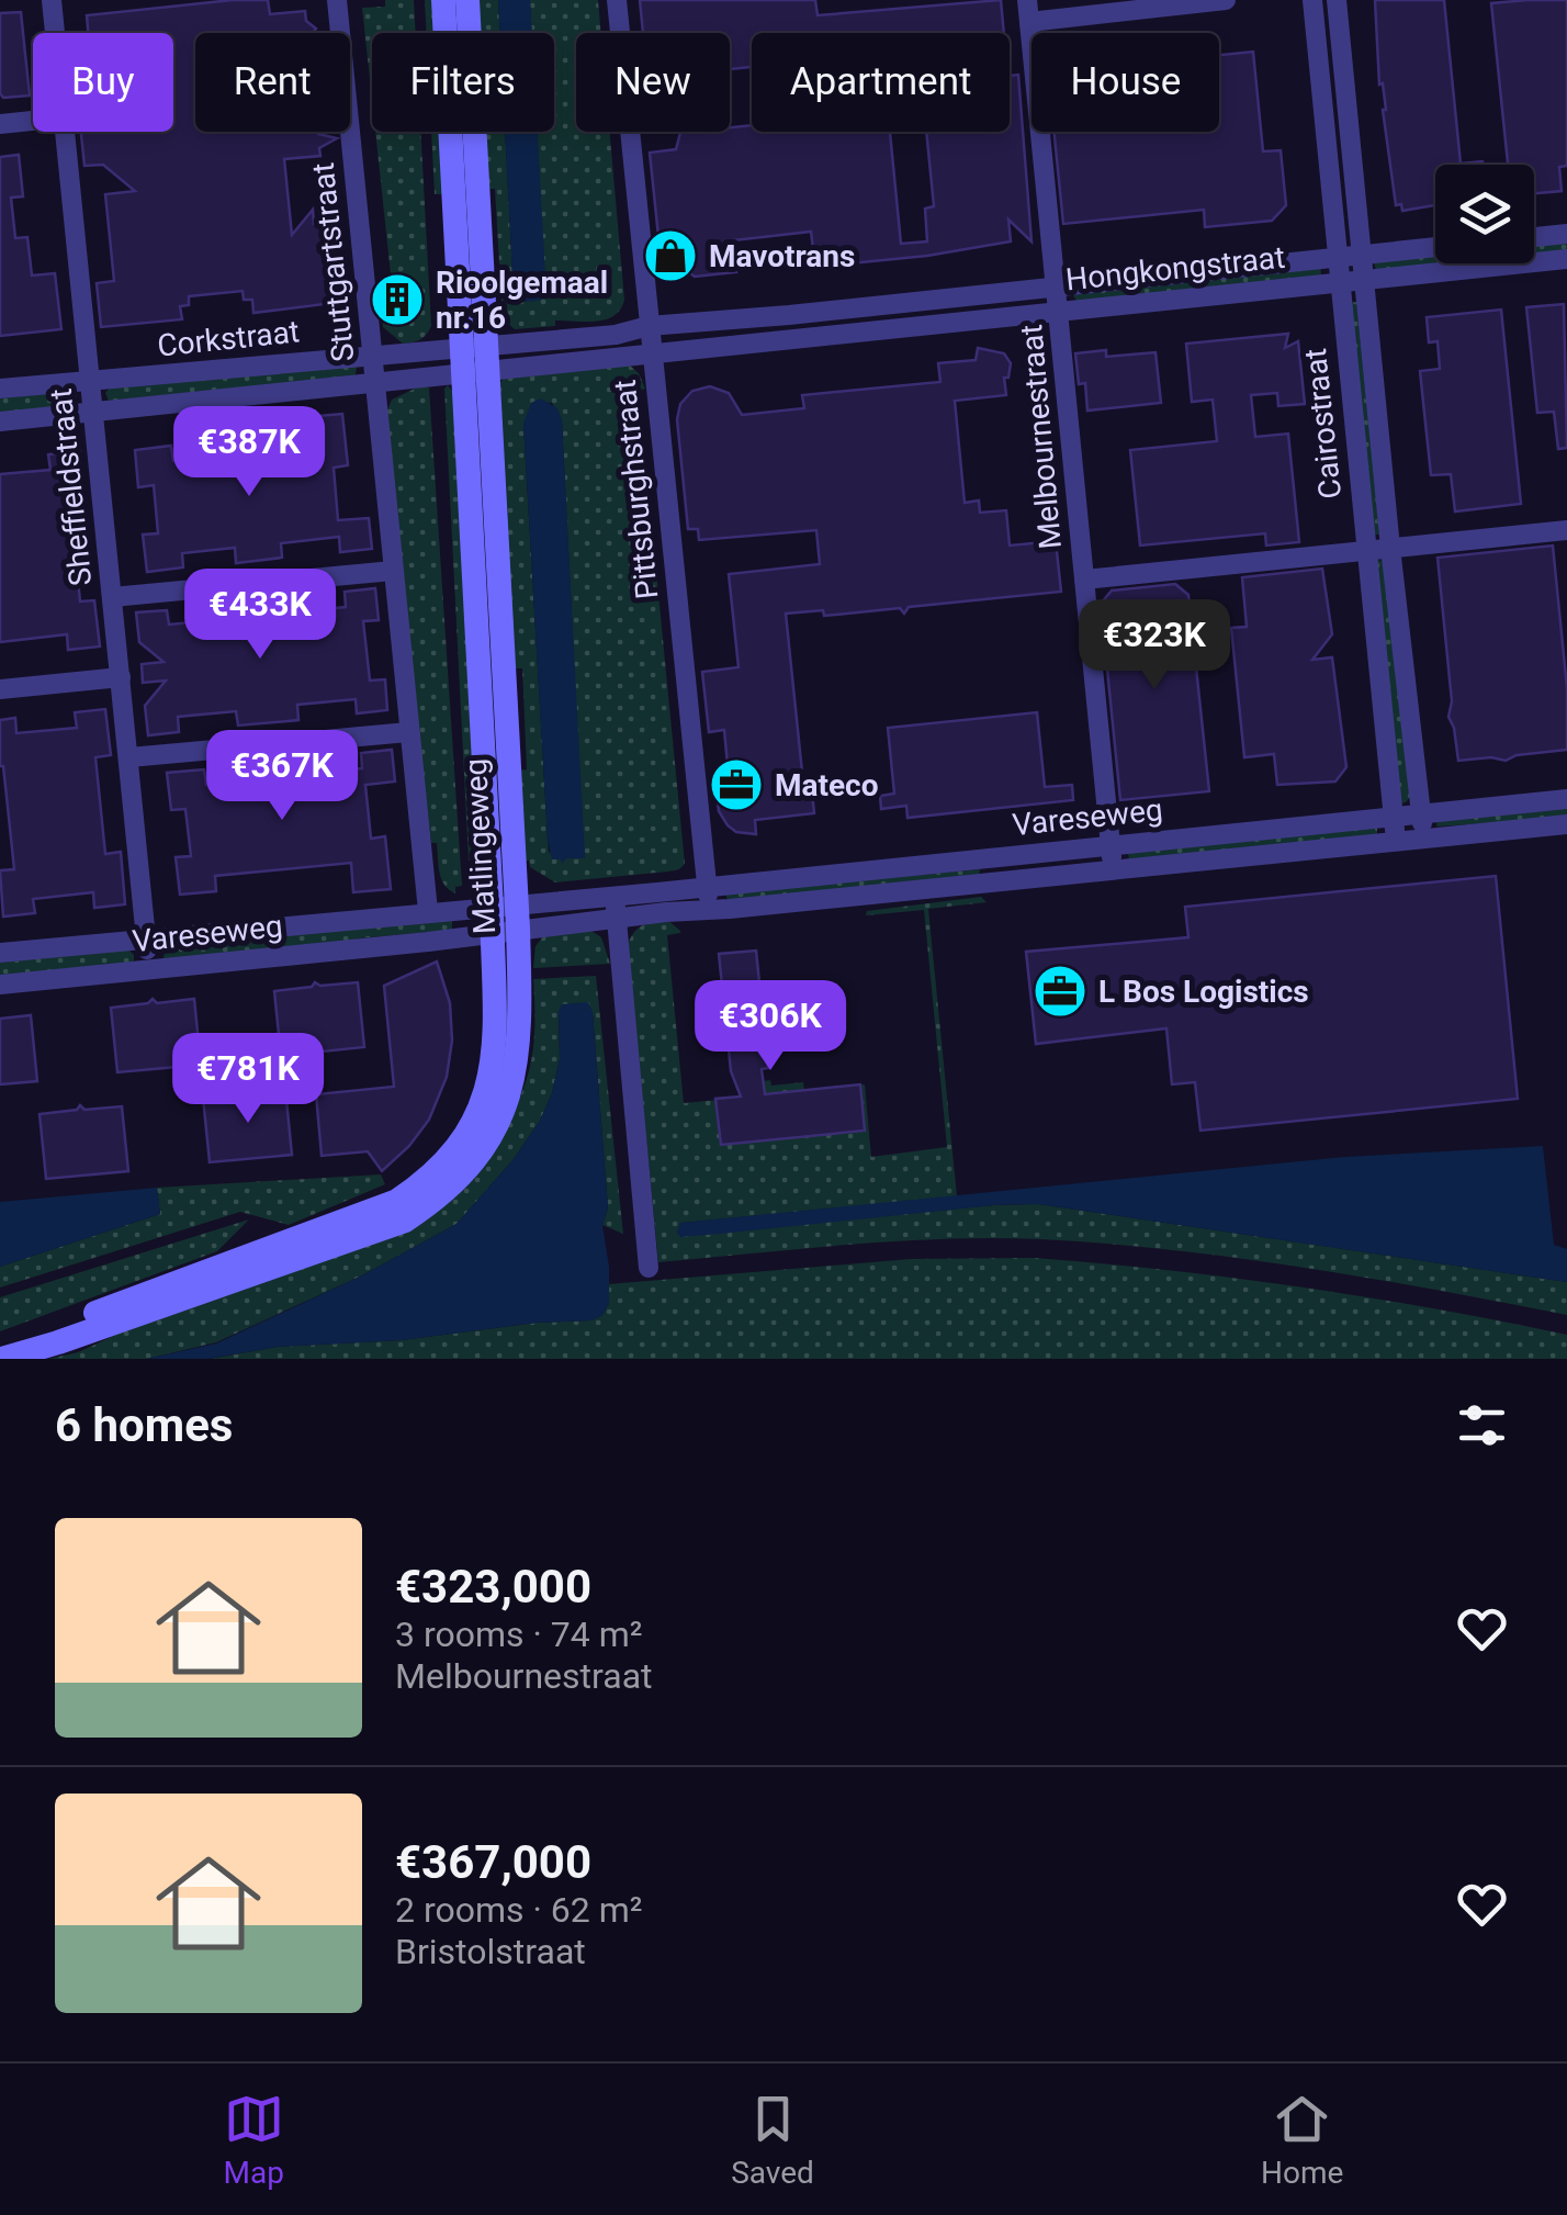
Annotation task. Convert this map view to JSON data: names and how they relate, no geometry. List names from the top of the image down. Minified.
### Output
{"streets":{"main road":["Matlingeweg"],"street":["Stuttgartstraat","Hongkongstraat","Corkstraat","Cairostraat","Melbournestraat","Sheffieldstraat","Pittsburghstraat","Vareseweg"]},"crossings":[["Stuttgartstraat","Corkstraat"],["Stuttgartstraat","Vareseweg"],["Hongkongstraat","Corkstraat"],["Hongkongstraat","Cairostraat"],["Hongkongstraat","Melbournestraat"],["Hongkongstraat","Pittsburghstraat"],["Hongkongstraat","Matlingeweg"],["Corkstraat","Sheffieldstraat"],["Corkstraat","Matlingeweg"],["Cairostraat","Vareseweg"],["Melbournestraat","Vareseweg"],["Sheffieldstraat","Vareseweg"],["Pittsburghstraat","Vareseweg"],["Vareseweg","Matlingeweg"]],"places":{"shop":["Mavotrans"],"building":["Rioolgemaal nr.16"],"office":["Mateco","L Bos Logistics"]},"page":{"chip":["Buy","Rent","Filters","New","Apartment","House"],"price":["€387K","€433K","€323K","€367K","€306K","€781K"],"heading":"6 homes","list":[{"name":"€323,000","note":"3 rooms · 74 m² · Melbournestraat"},{"name":"€367,000","note":"2 rooms · 62 m² · Bristolstraat"}],"tabs":["Map","Saved","Home"]}}
